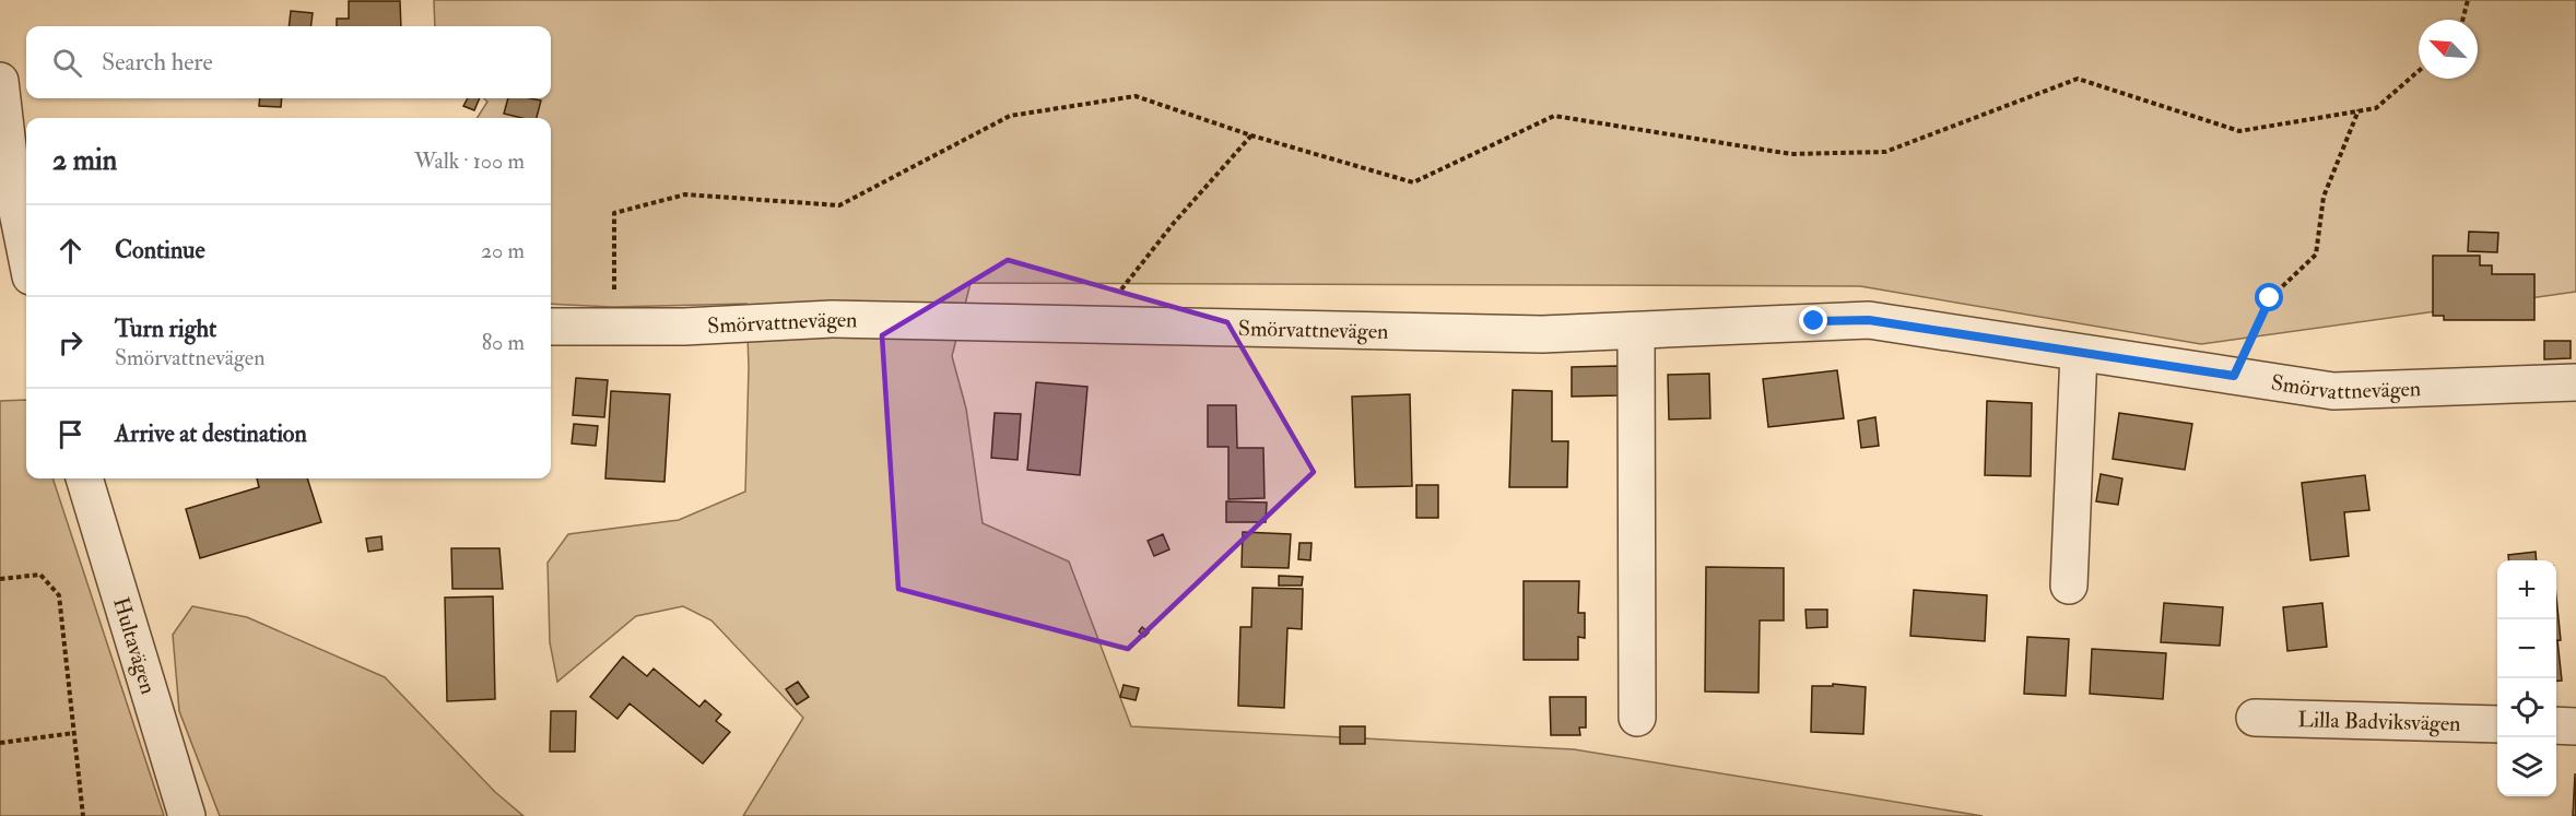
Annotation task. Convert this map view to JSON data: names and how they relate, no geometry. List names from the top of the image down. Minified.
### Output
{"streets":{"street":["Smörvattnevägen","Hultavägen","Lilla Badviksvägen"]},"north":"top left","page":{"search":"Search here","heading":["2 min","Walk · 100 m"],"list":[["Continue","20 m"],["Turn right","Smörvattnevägen","80 m"],"Arrive at destination"],"map_buttons":["+","−"]}}
